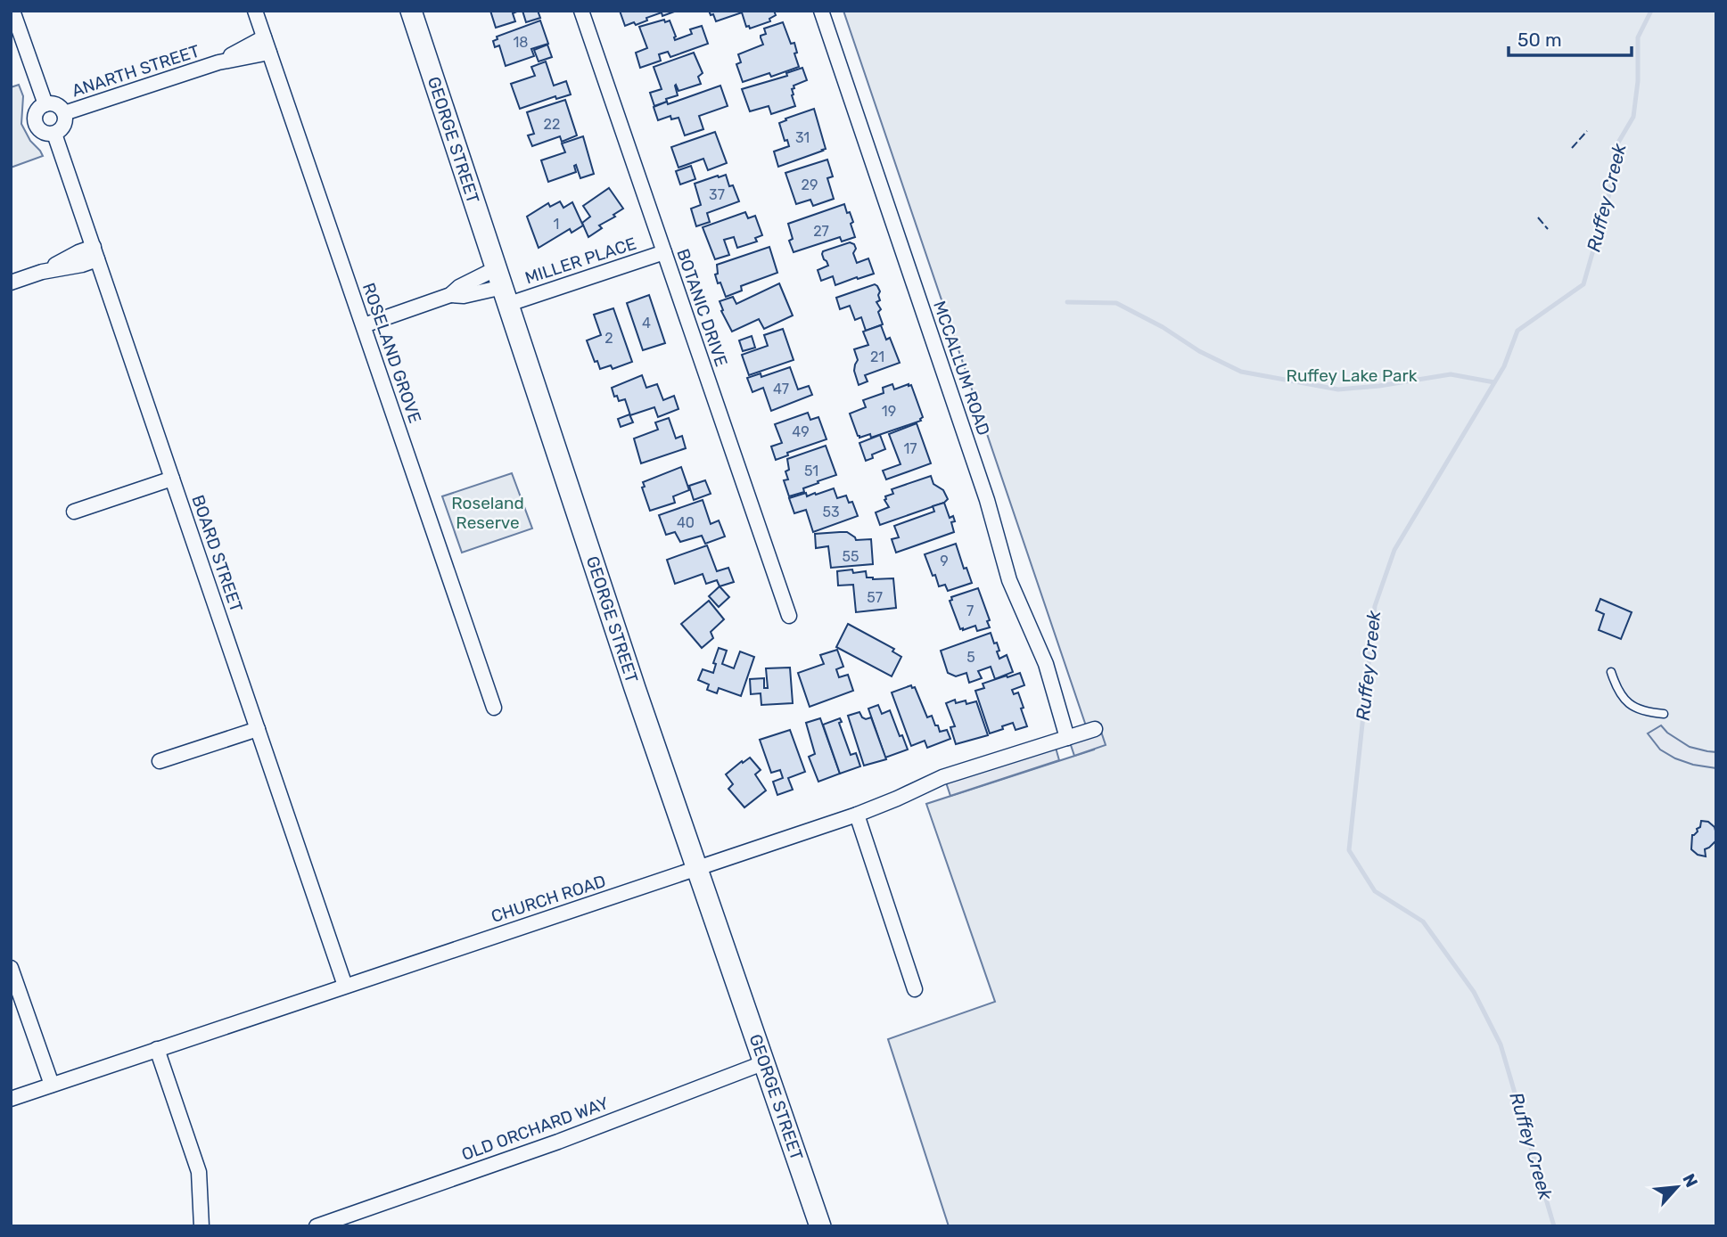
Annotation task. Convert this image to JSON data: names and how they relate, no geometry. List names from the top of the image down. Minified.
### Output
{"streets":{"main road":["GEORGE STREET"],"street":["ANARTH STREET","MILLER PLACE","BOTANIC DRIVE","ROSELAND GROVE","MCCALLUM ROAD","BOARD STREET","CHURCH ROAD","OLD ORCHARD WAY"]},"crossings":[["ANARTH STREET","ROSELAND GROVE"],["ANARTH STREET","BOARD STREET"],["GEORGE STREET","MILLER PLACE"],["GEORGE STREET","CHURCH ROAD"],["GEORGE STREET","OLD ORCHARD WAY"],["MILLER PLACE","BOTANIC DRIVE"],["MILLER PLACE","ROSELAND GROVE"],["MCCALLUM ROAD","CHURCH ROAD"],["BOARD STREET","CHURCH ROAD"]],"water":["Ruffey Creek"],"parks":["Ruffey Lake Park","Roseland Reserve"],"house_numbers":["18","22","31","29","37","1","27","4","2","21","47","19","49","17","51","53","40","55","9","57","7","5"],"scale_bar":"50 m","north":"top right"}
